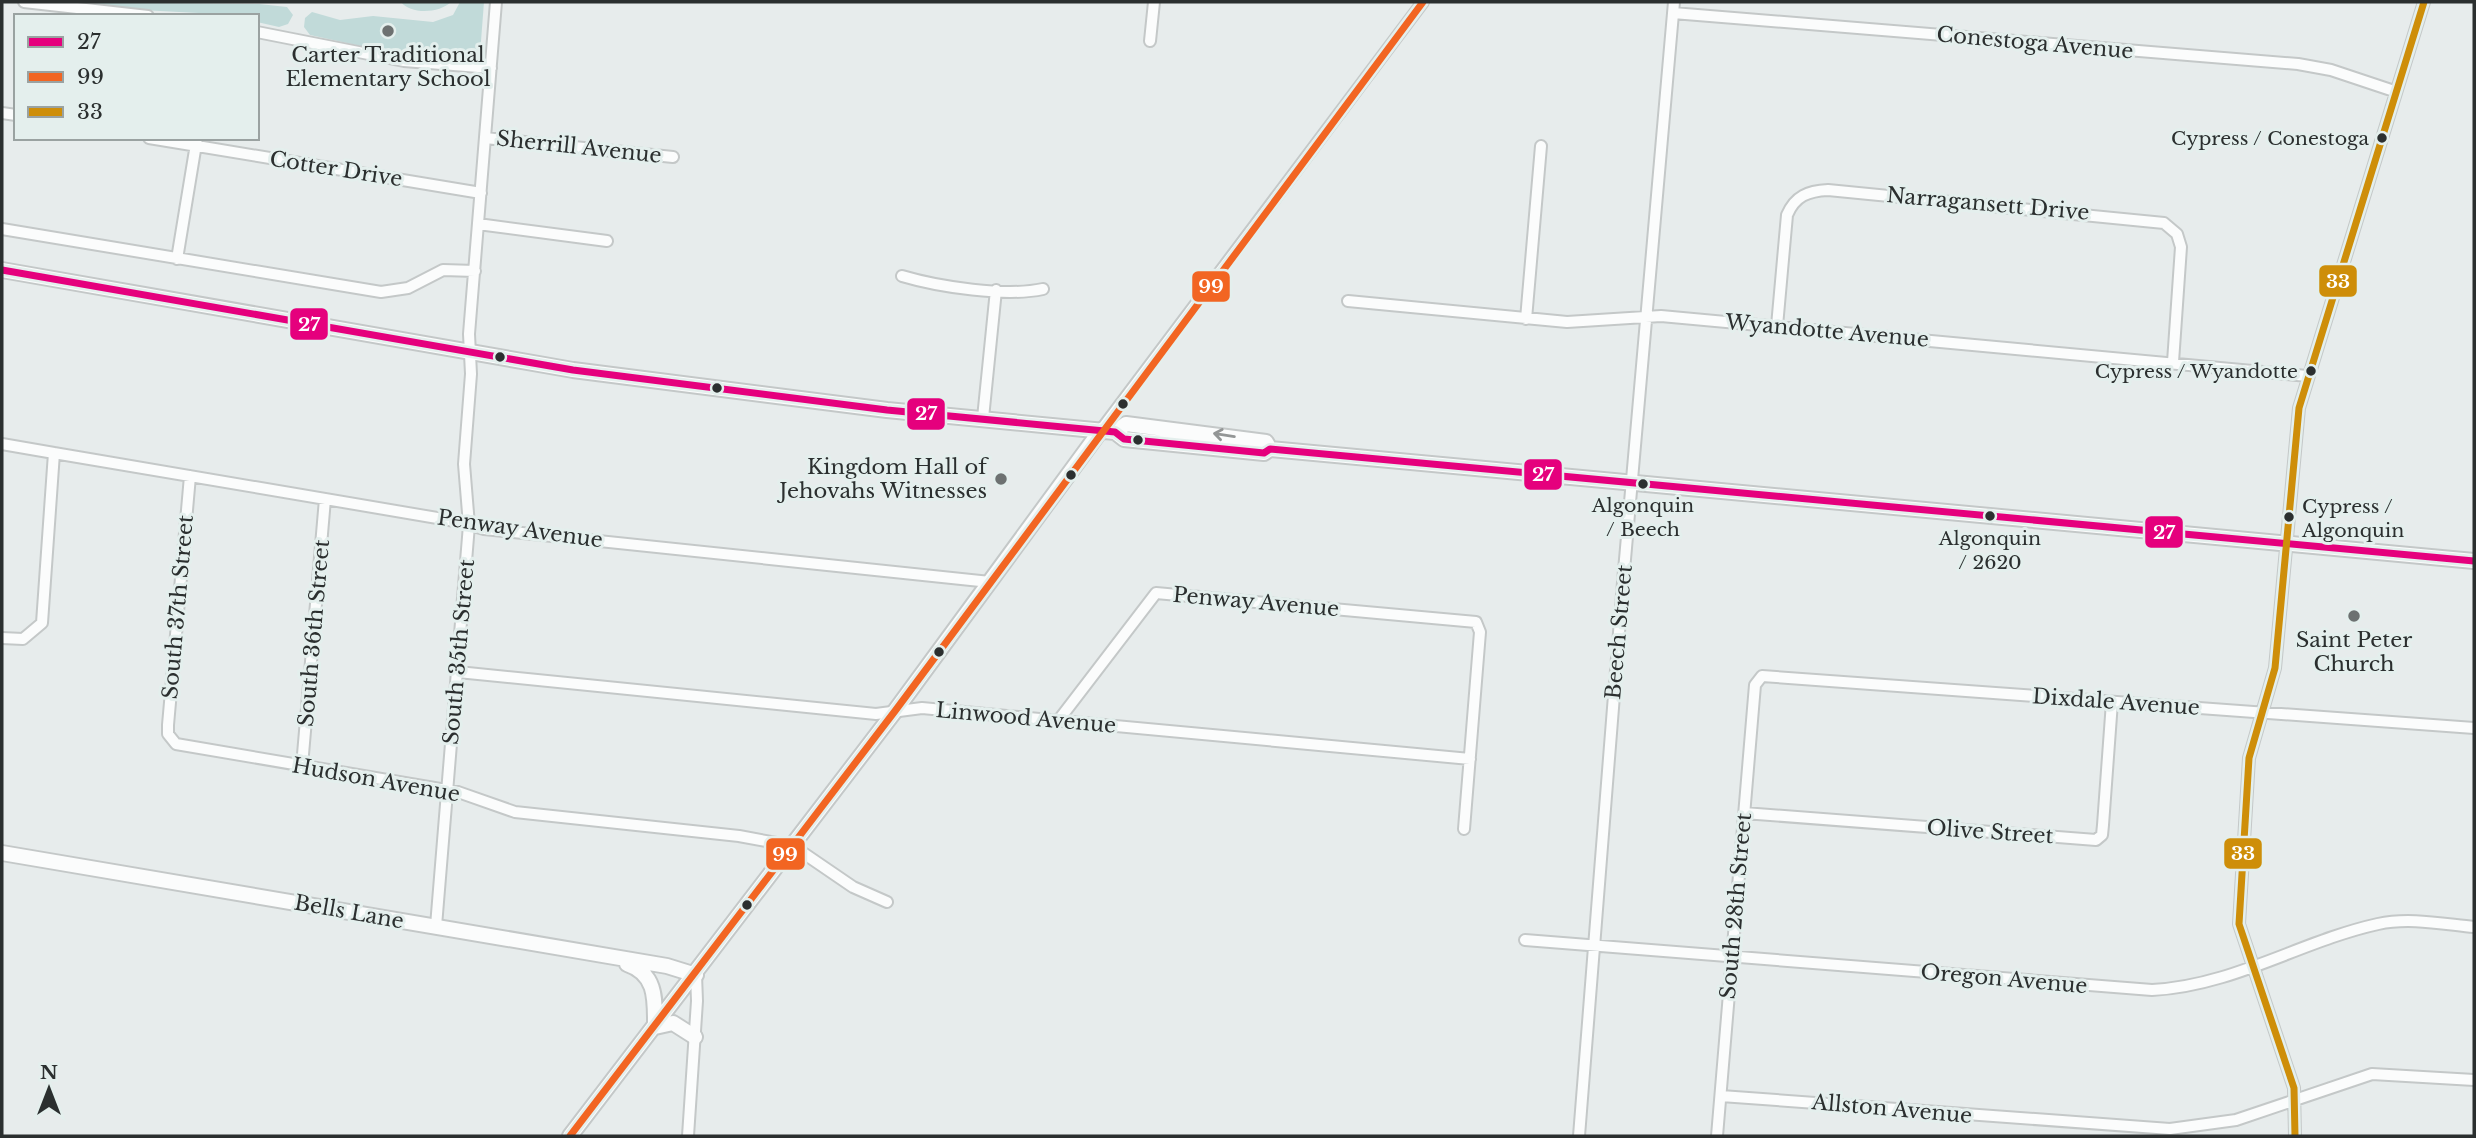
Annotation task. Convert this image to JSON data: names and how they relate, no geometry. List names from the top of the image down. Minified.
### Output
{"streets":{"main road":["Bells Lane"],"street":["Conestoga Avenue","Sherrill Avenue","Cotter Drive","Narragansett Drive","Wyandotte Avenue","Penway Avenue","South 37th Street","Beech Street","South 36th Street","South 35th Street","Dixdale Avenue","Linwood Avenue","Hudson Avenue","Olive Street","South 28th Street","Oregon Avenue","Allston Avenue"]},"crossings":[["Conestoga Avenue","Beech Street"],["Sherrill Avenue","South 35th Street"],["Cotter Drive","South 35th Street"],["Narragansett Drive","Wyandotte Avenue"],["Wyandotte Avenue","Beech Street"],["Penway Avenue","South 37th Street"],["Penway Avenue","South 36th Street"],["Penway Avenue","South 35th Street"],["Penway Avenue","Linwood Avenue"],["South 37th Street","Hudson Avenue"],["Beech Street","Oregon Avenue"],["South 36th Street","Hudson Avenue"],["South 35th Street","Linwood Avenue"],["South 35th Street","Hudson Avenue"],["South 35th Street","Bells Lane"],["Dixdale Avenue","Olive Street"],["Dixdale Avenue","South 28th Street"],["Olive Street","South 28th Street"],["South 28th Street","Oregon Avenue"],["South 28th Street","Allston Avenue"]],"places":["Carter Traditional Elementary School","Cypress / Conestoga","Cypress / Wyandotte","Kingdom Hall of Jehovahs Witnesses","Algonquin / Beech","Algonquin / 2620","Cypress / Algonquin","Saint Peter Church"],"lines":["transit line 99","transit line 33","transit line 27"],"legend":["27","99","33"],"north":"top"}
